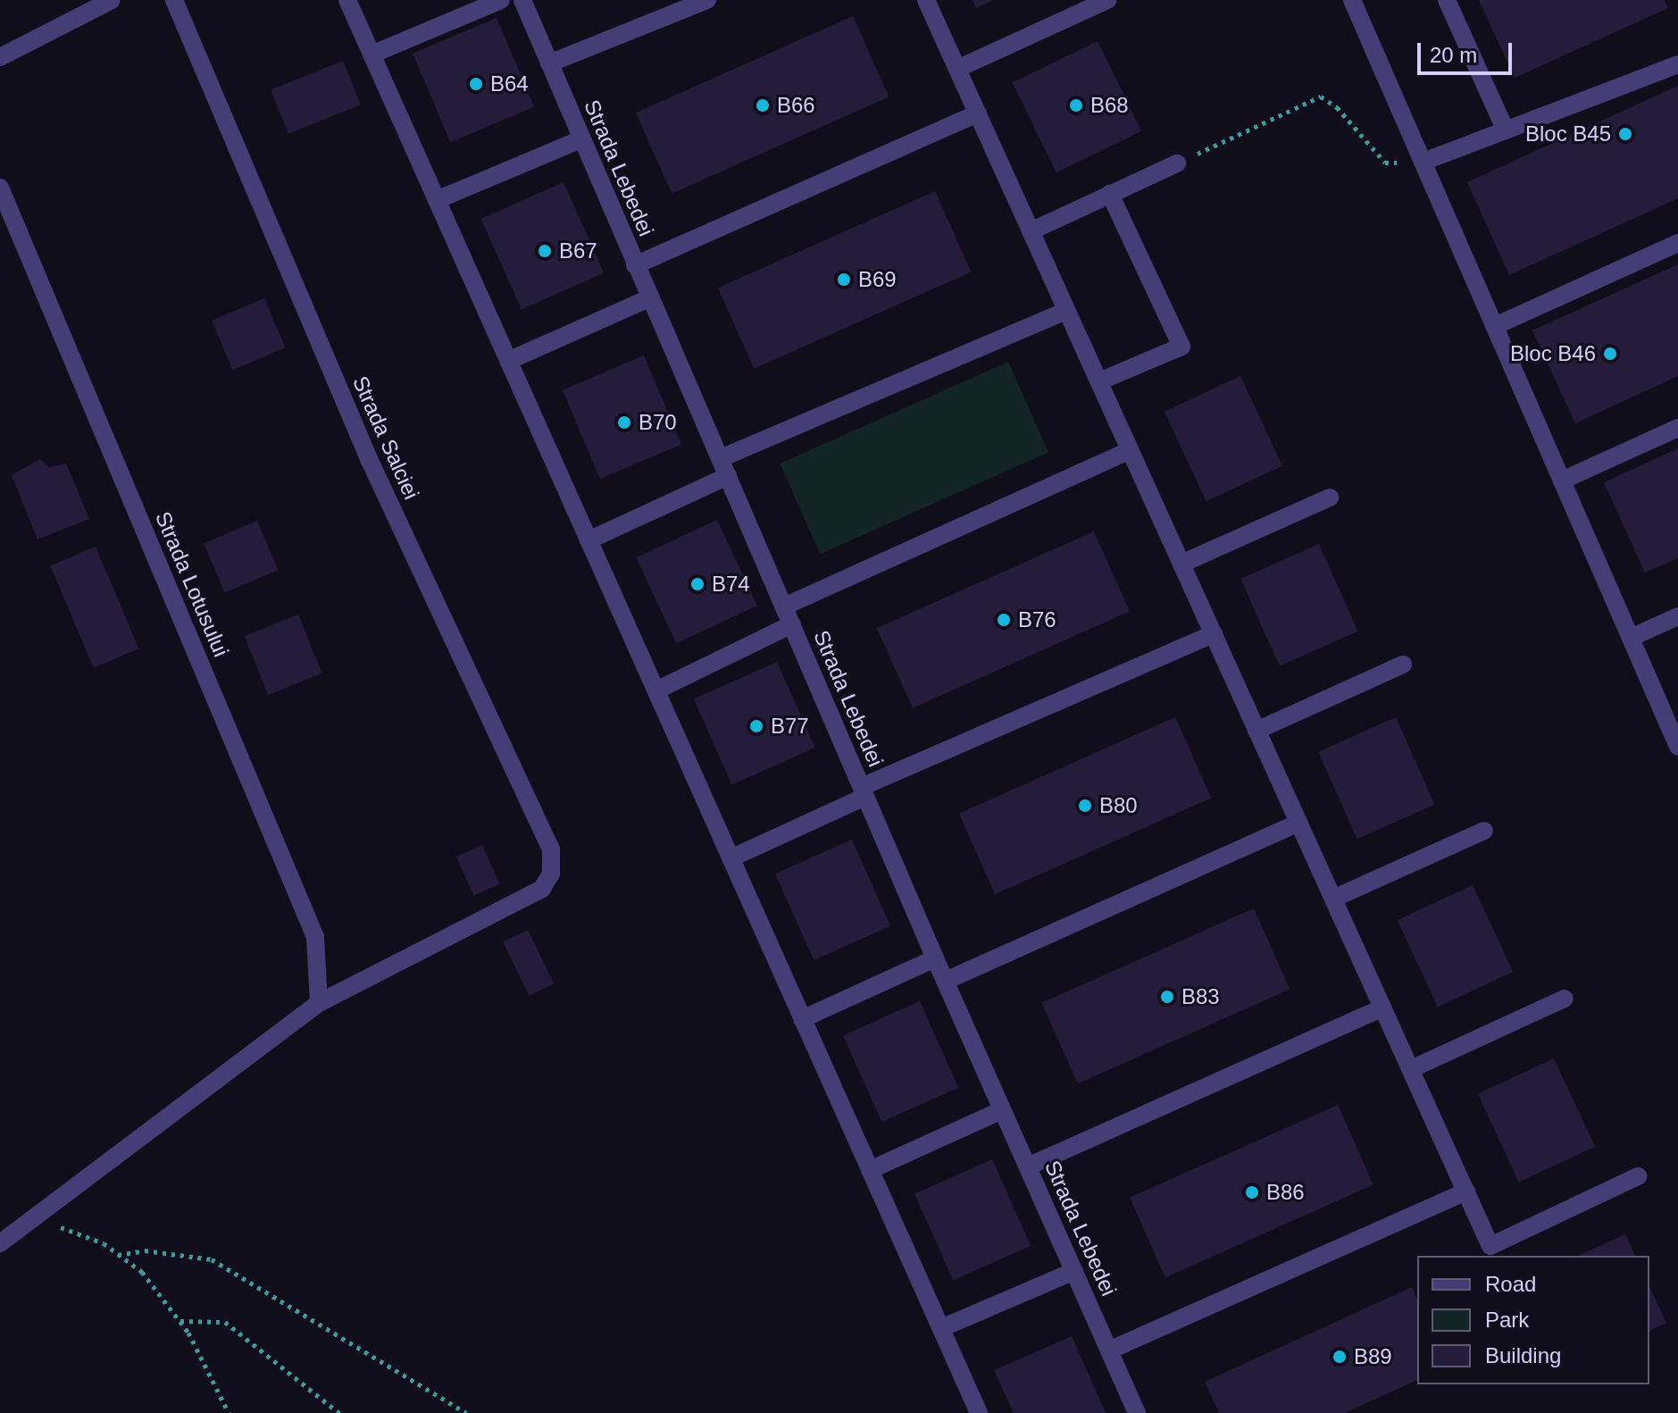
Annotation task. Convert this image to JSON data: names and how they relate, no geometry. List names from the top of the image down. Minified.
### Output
{"streets":{"street":["Strada Lebedei","Strada Salciei","Strada Lotusului"]},"crossings":[["Strada Salciei","Strada Lotusului"]],"places":["B64","B66","B68","Bloc B45","B67","B69","Bloc B46","B70","B74","B76","B77","B80","B83","B86","B89"],"legend":["Road","Park","Building"],"scale_bar":"20 m"}
